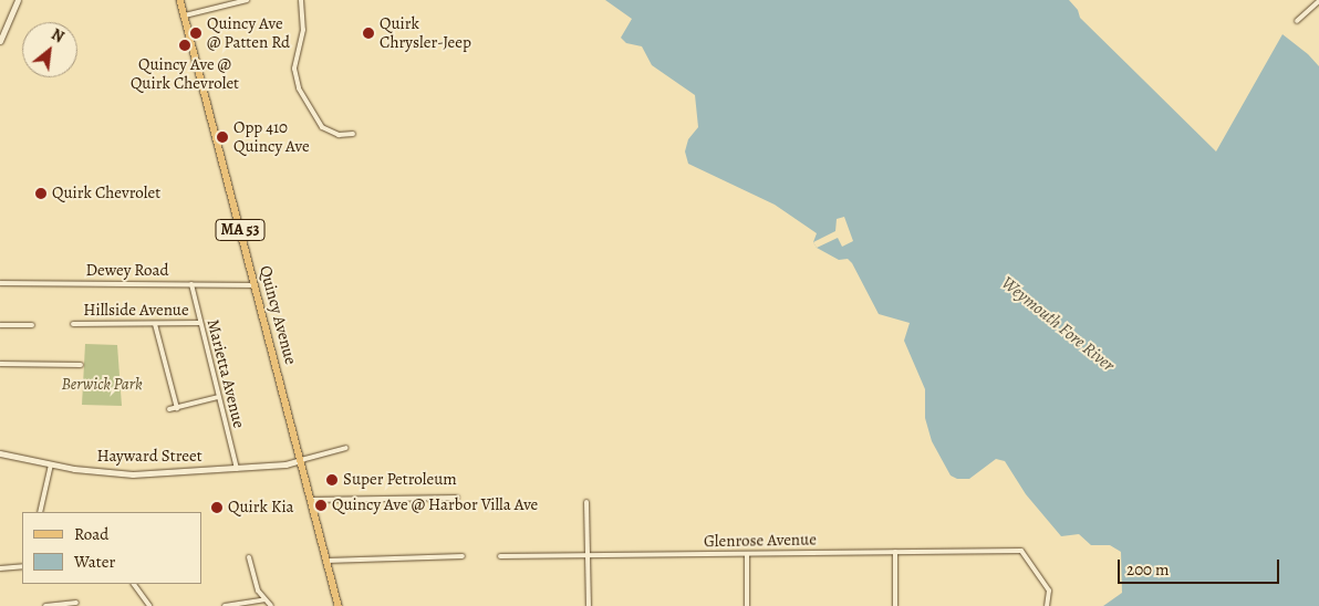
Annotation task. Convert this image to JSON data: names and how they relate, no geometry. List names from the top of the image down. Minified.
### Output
{"streets":{"main road":["MA 53","Quincy Avenue","Hayward Street"],"street":["Dewey Road","Hillside Avenue","Marietta Avenue","Glenrose Avenue"]},"crossings":[["Dewey Road","Quincy Avenue"],["Dewey Road","Marietta Avenue"],["Hillside Avenue","Marietta Avenue"],["Quincy Avenue","Hayward Street"],["Marietta Avenue","Hayward Street"]],"water":["Weymouth Fore River"],"parks":["Berwick Park"],"places":["Quincy Ave @ Patten Rd","Quirk Chrysler-Jeep","Quincy Ave @ Quirk Chevrolet","Opp 410 Quincy Ave","Quirk Chevrolet","Super Petroleum","Quincy Ave @ Harbor Villa Ave","Quirk Kia"],"legend":["Road","Water"],"scale_bar":"200 m","north":"top right"}
